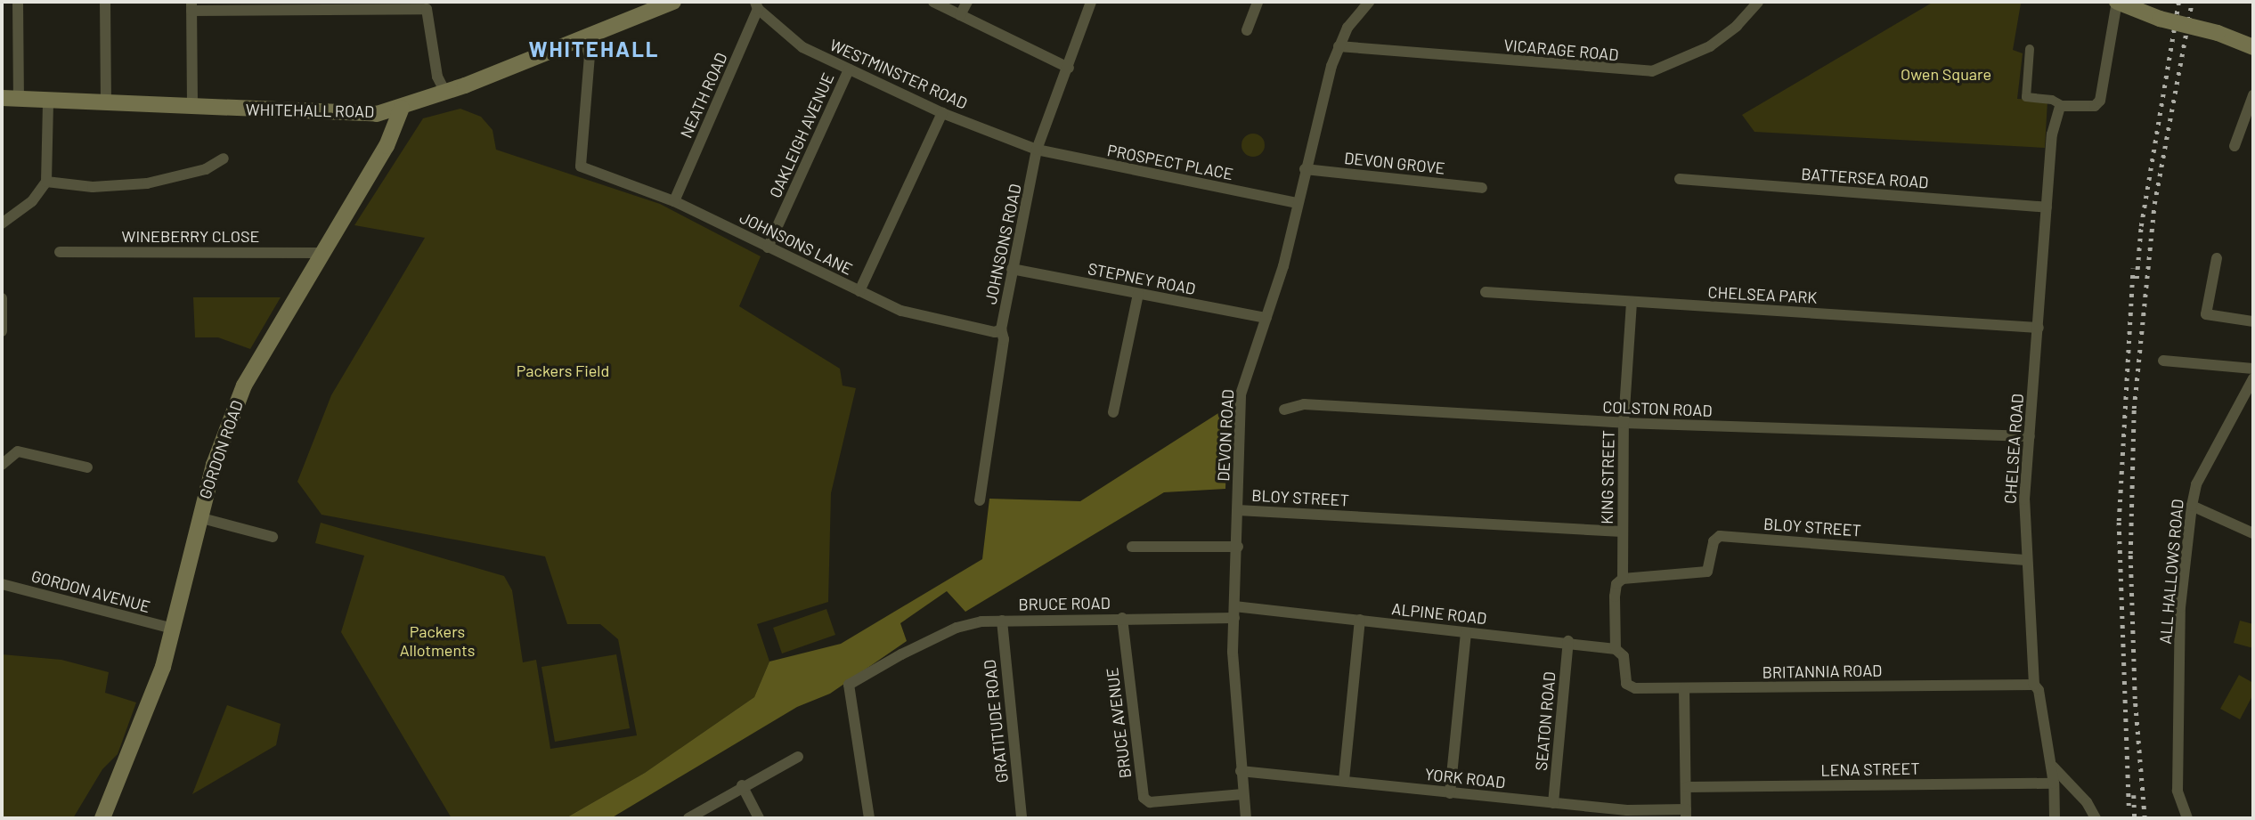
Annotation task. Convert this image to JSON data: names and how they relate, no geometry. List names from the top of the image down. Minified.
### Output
{"streets":{"main road":["WHITEHALL ROAD","GORDON ROAD"],"street":["VICARAGE ROAD","WESTMINSTER ROAD","NEATH ROAD","OAKLEIGH AVENUE","PROSPECT PLACE","DEVON GROVE","BATTERSEA ROAD","WINEBERRY CLOSE","JOHNSONS LANE","JOHNSONS ROAD","STEPNEY ROAD","CHELSEA PARK","COLSTON ROAD","DEVON ROAD","CHELSEA ROAD","KING STREET","BLOY STREET","ALL HALLOWS ROAD","GORDON AVENUE","BRUCE ROAD","ALPINE ROAD","BRITANNIA ROAD","GRATITUDE ROAD","SEATON ROAD","BRUCE AVENUE","LENA STREET","YORK ROAD"]},"crossings":[["VICARAGE ROAD","DEVON ROAD"],["WESTMINSTER ROAD","NEATH ROAD"],["WESTMINSTER ROAD","OAKLEIGH AVENUE"],["WESTMINSTER ROAD","PROSPECT PLACE"],["WESTMINSTER ROAD","JOHNSONS ROAD"],["NEATH ROAD","JOHNSONS LANE"],["WHITEHALL ROAD","JOHNSONS LANE"],["WHITEHALL ROAD","GORDON ROAD"],["OAKLEIGH AVENUE","JOHNSONS LANE"],["PROSPECT PLACE","JOHNSONS ROAD"],["PROSPECT PLACE","DEVON ROAD"],["DEVON GROVE","DEVON ROAD"],["BATTERSEA ROAD","CHELSEA ROAD"],["WINEBERRY CLOSE","GORDON ROAD"],["JOHNSONS LANE","JOHNSONS ROAD"],["JOHNSONS ROAD","STEPNEY ROAD"],["STEPNEY ROAD","DEVON ROAD"],["CHELSEA PARK","CHELSEA ROAD"],["CHELSEA PARK","KING STREET"],["COLSTON ROAD","CHELSEA ROAD"],["COLSTON ROAD","KING STREET"],["DEVON ROAD","BLOY STREET"],["DEVON ROAD","BRUCE ROAD"],["DEVON ROAD","ALPINE ROAD"],["DEVON ROAD","BRUCE AVENUE"],["DEVON ROAD","YORK ROAD"],["CHELSEA ROAD","BLOY STREET"],["CHELSEA ROAD","BRITANNIA ROAD"],["CHELSEA ROAD","LENA STREET"],["GORDON ROAD","GORDON AVENUE"],["KING STREET","BLOY STREET"],["KING STREET","ALPINE ROAD"],["KING STREET","BRITANNIA ROAD"],["BRUCE ROAD","ALPINE ROAD"],["BRUCE ROAD","GRATITUDE ROAD"],["BRUCE ROAD","BRUCE AVENUE"],["ALPINE ROAD","BRITANNIA ROAD"],["ALPINE ROAD","SEATON ROAD"],["SEATON ROAD","YORK ROAD"]],"districts":["WHITEHALL"],"parks":["Owen Square","Packers Field","Packers Allotments"]}
